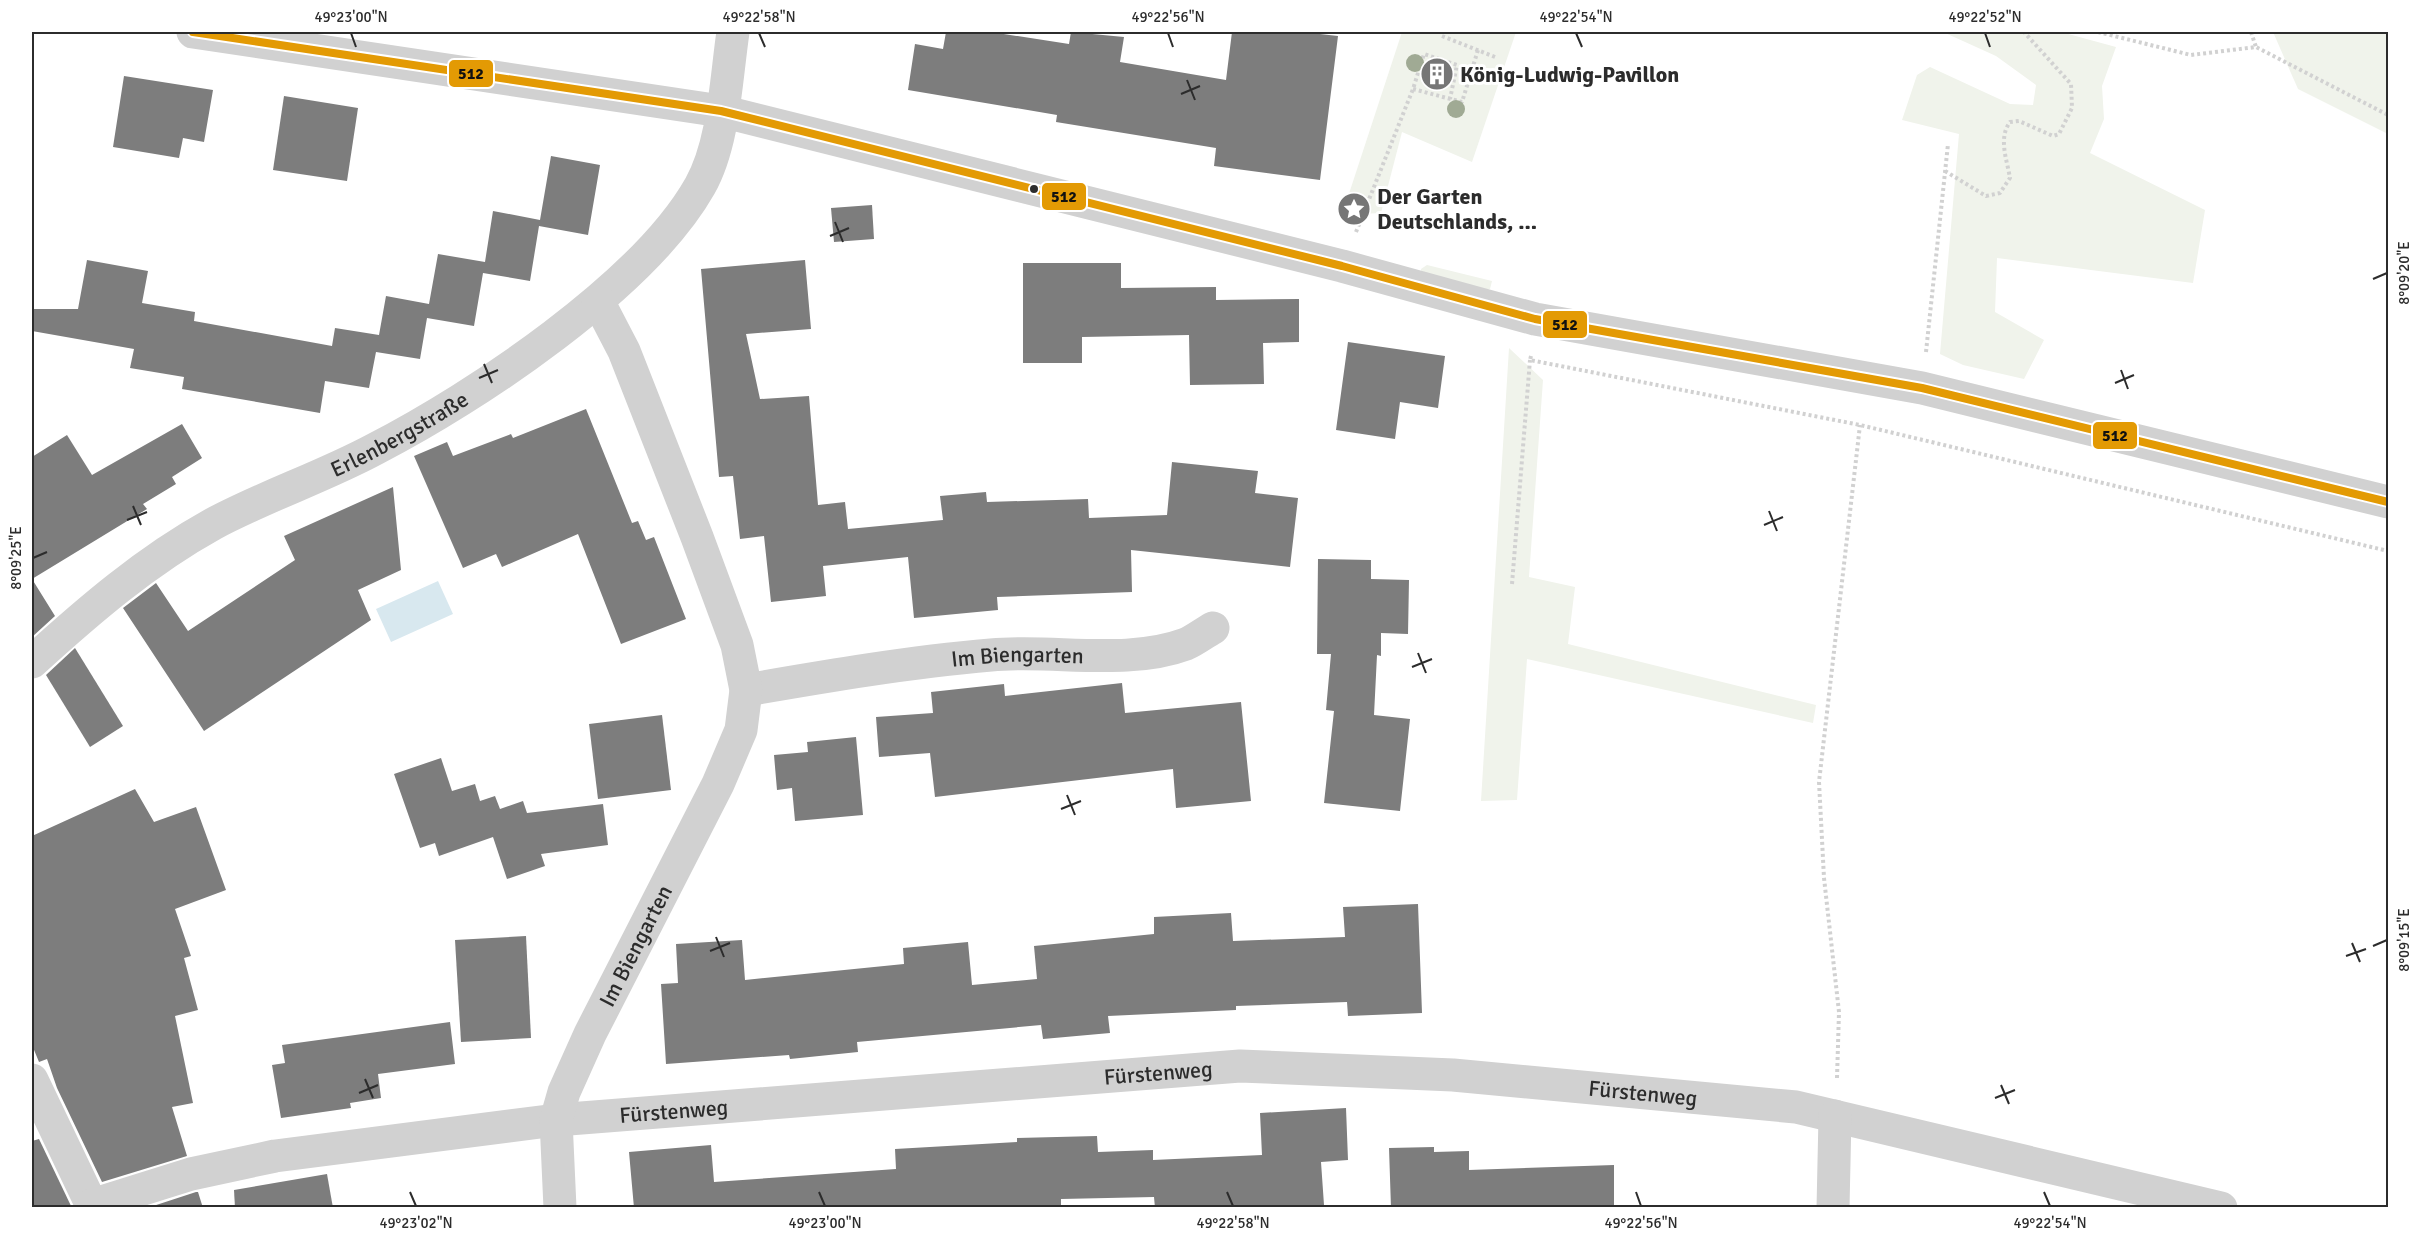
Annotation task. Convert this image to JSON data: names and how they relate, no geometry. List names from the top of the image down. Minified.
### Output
{"streets":{"street":["Erlenbergstraße","Im Biengarten","Fürstenweg"]},"crossings":[["Erlenbergstraße","Im Biengarten"],["Im Biengarten","Fürstenweg"]],"places":{"building":["König-Ludwig-Pavillon"],"place":["Der Garten Deutschlands, ..."]},"lines":["transit line 512"],"coordinates":["49°23'00\"N","49°22'58\"N","49°22'56\"N","49°22'54\"N","49°22'52\"N","8°09'20\"E","8°09'25\"E","8°09'15\"E","49°23'02\"N"]}
